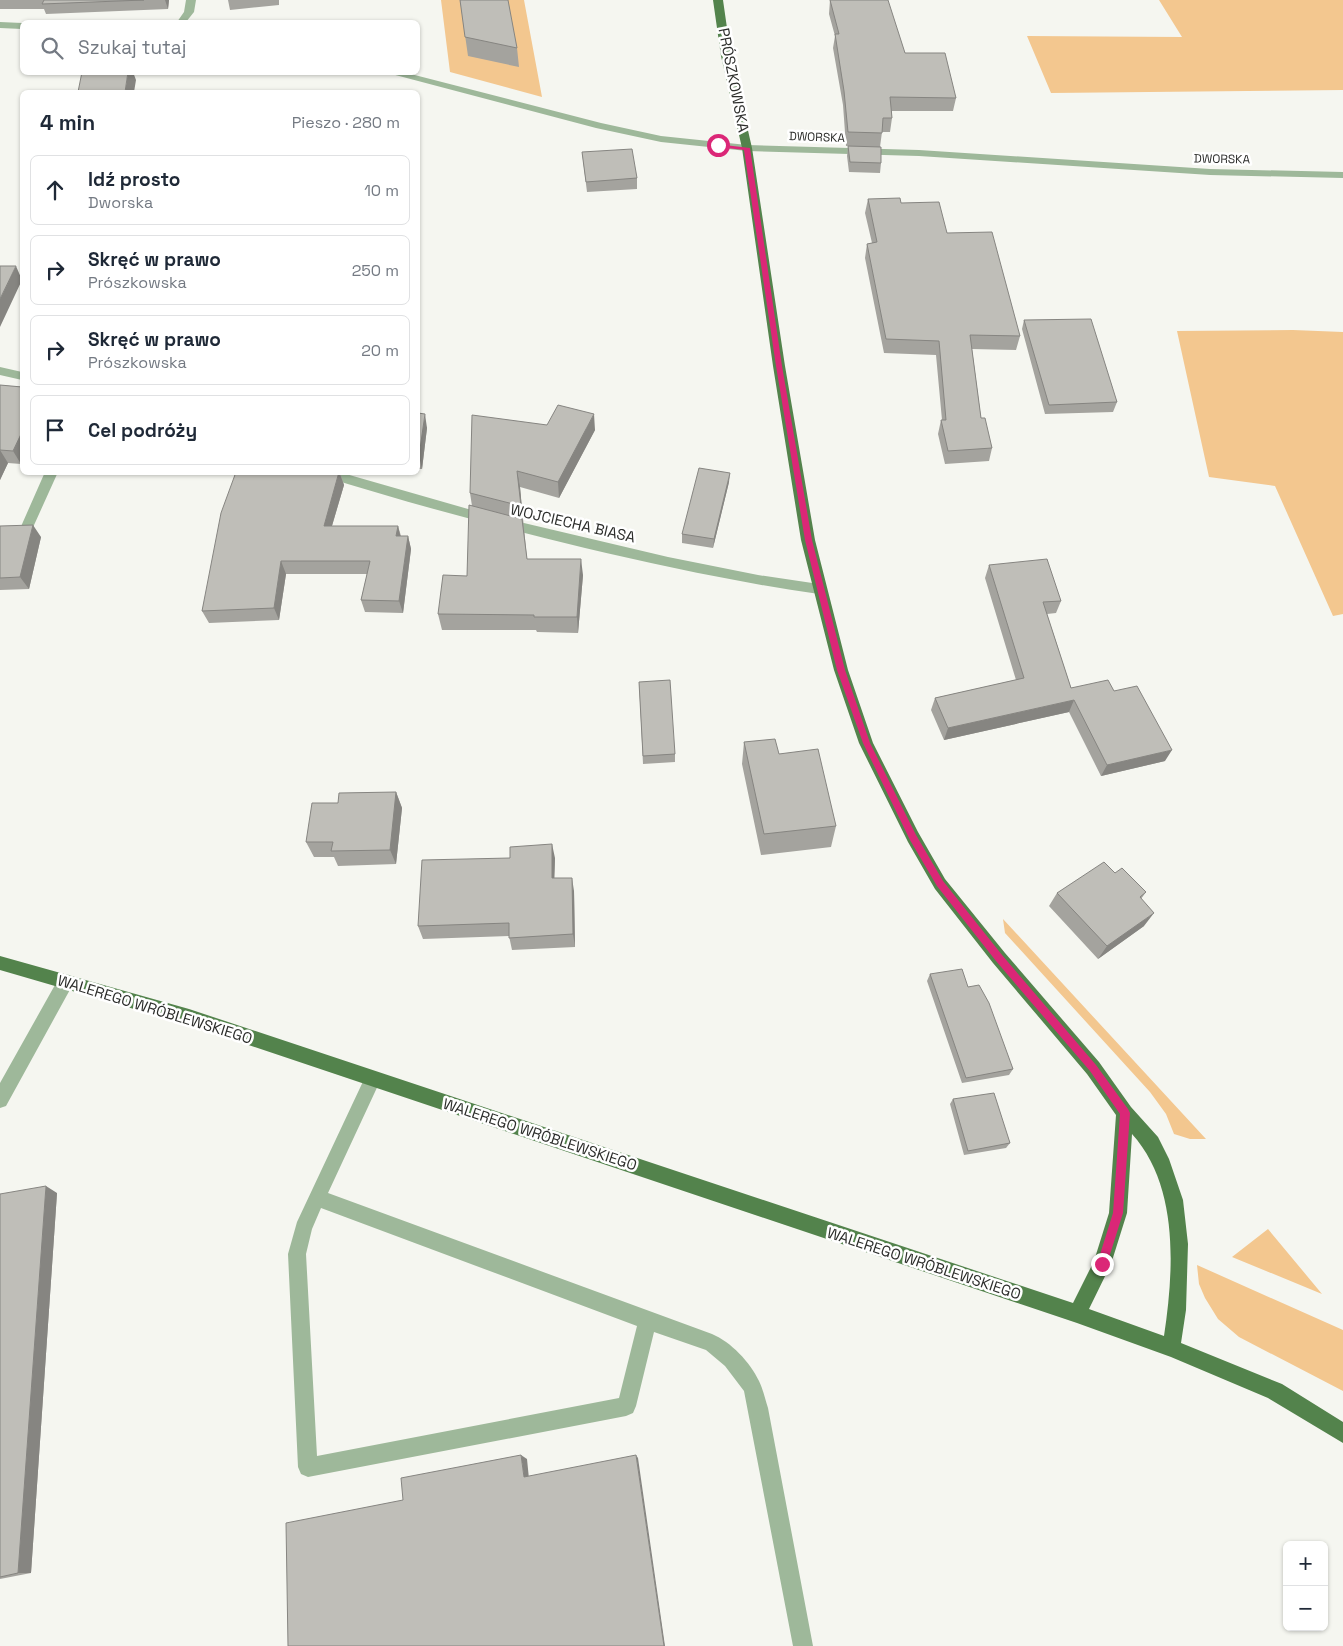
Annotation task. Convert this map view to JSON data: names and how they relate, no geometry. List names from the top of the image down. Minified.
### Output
{"streets":{"main road":["PRÓSZKOWSKA","WALEREGO WRÓBLEWSKIEGO"],"street":["DWORSKA","WOJCIECHA BIASA"]},"crossings":[["PRÓSZKOWSKA","DWORSKA"],["PRÓSZKOWSKA","WOJCIECHA BIASA"]],"page":{"search":"Szukaj tutaj","heading":["4 min","Pieszo · 280 m"],"list":[["Idź prosto","Dworska","10 m"],["Skręć w prawo","Prószkowska","250 m"],["Skręć w prawo","Prószkowska","20 m"],"Cel podróży"],"map_buttons":["+","−"]}}
